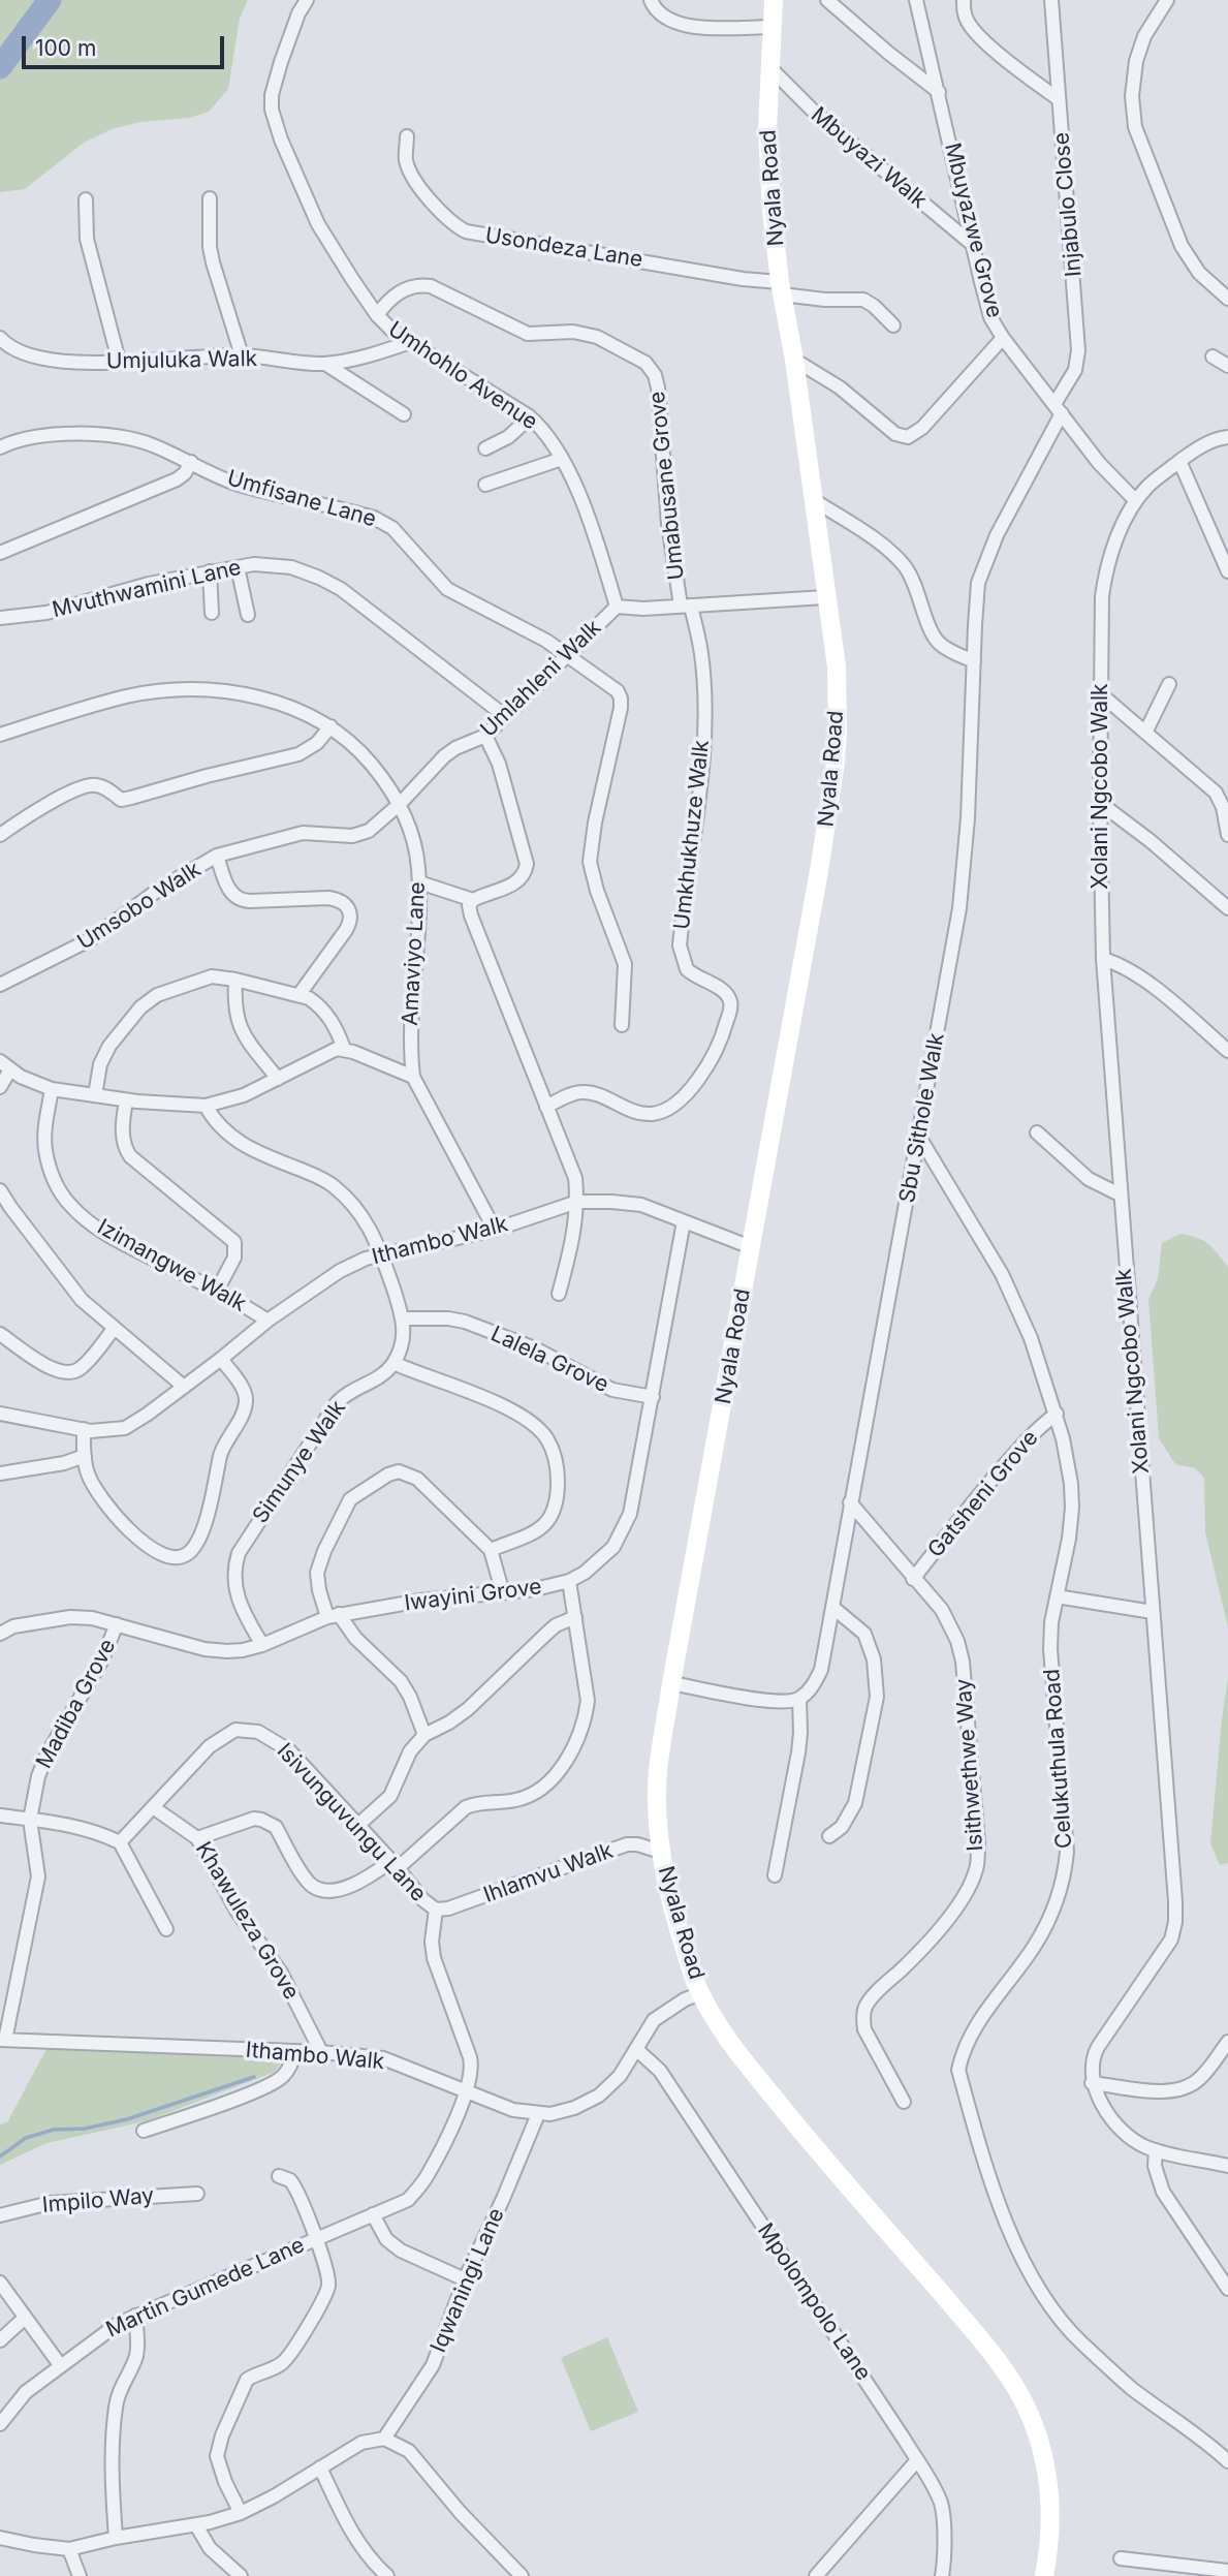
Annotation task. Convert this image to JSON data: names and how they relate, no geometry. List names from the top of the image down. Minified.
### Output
{"streets":{"street":["Mbuyazi Walk","Nyala Road","Injabulo Close","Mbuyazwe Grove","Usondeza Lane","Umjuluka Walk","Umhohlo Avenue","Umabusane Grove","Umfisane Lane","Mvuthwamini Lane","Umlahleni Walk","Xolani Ngcobo Walk","Umkhukhuze Walk","Umsobo Walk","Amaviyo Lane","Sbu Sithole Walk","Ithambo Walk","Izimangwe Walk","Lalela Grove","Simunye Walk","Gatsheni Grove","Iwayini Grove","Madiba Grove","Celukuthula Road","Isithwethwe Way","Isivunguvungu Lane","Ihlamvu Walk","Khawuleza Grove","Impilo Way","Iqwaningi Lane","Martin Gumede Lane","Mpolompolo Lane"]},"crossings":[["Mbuyazi Walk","Nyala Road"],["Mbuyazi Walk","Mbuyazwe Grove"],["Nyala Road","Usondeza Lane"],["Nyala Road","Ithambo Walk"],["Nyala Road","Ihlamvu Walk"],["Injabulo Close","Mbuyazwe Grove"],["Injabulo Close","Sbu Sithole Walk"],["Mbuyazwe Grove","Xolani Ngcobo Walk"],["Mbuyazwe Grove","Sbu Sithole Walk"],["Umjuluka Walk","Umhohlo Avenue"],["Umhohlo Avenue","Umabusane Grove"],["Umhohlo Avenue","Umlahleni Walk"],["Umabusane Grove","Umkhukhuze Walk"],["Umfisane Lane","Umlahleni Walk"],["Mvuthwamini Lane","Umlahleni Walk"],["Umlahleni Walk","Umsobo Walk"],["Umlahleni Walk","Amaviyo Lane"],["Umsobo Walk","Amaviyo Lane"],["Amaviyo Lane","Ithambo Walk"],["Sbu Sithole Walk","Celukuthula Road"],["Sbu Sithole Walk","Isithwethwe Way"],["Ithambo Walk","Izimangwe Walk"],["Ithambo Walk","Iwayini Grove"],["Ithambo Walk","Madiba Grove"],["Ithambo Walk","Isivunguvungu Lane"],["Ithambo Walk","Khawuleza Grove"],["Ithambo Walk","Iqwaningi Lane"],["Ithambo Walk","Martin Gumede Lane"],["Ithambo Walk","Mpolompolo Lane"],["Lalela Grove","Iwayini Grove"],["Simunye Walk","Iwayini Grove"],["Gatsheni Grove","Celukuthula Road"],["Gatsheni Grove","Isithwethwe Way"],["Iwayini Grove","Madiba Grove"],["Isivunguvungu Lane","Ihlamvu Walk"],["Isivunguvungu Lane","Khawuleza Grove"],["Isivunguvungu Lane","Martin Gumede Lane"]],"scale_bar":"100 m"}
